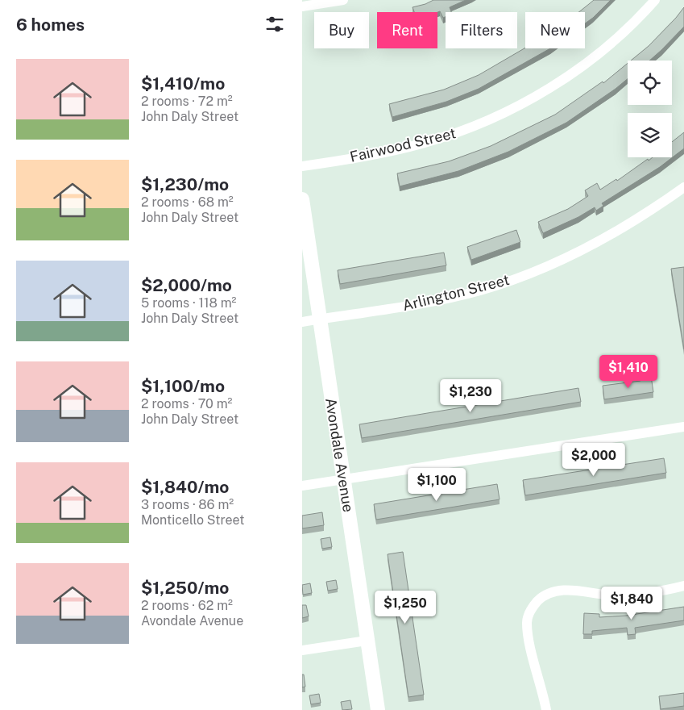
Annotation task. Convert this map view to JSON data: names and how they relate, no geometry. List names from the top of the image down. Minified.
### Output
{"streets":{"street":["Fairwood Street","Arlington Street","Avondale Avenue"]},"crossings":[["Arlington Street","Avondale Avenue"]],"page":{"heading":"6 homes","chip":["Buy","Rent","Filters","New"],"list":[{"name":"$1,410/mo","note":"2 rooms · 72 m² · John Daly Street"},{"name":"$1,230/mo","note":"2 rooms · 68 m² · John Daly Street"},{"name":"$2,000/mo","note":"5 rooms · 118 m² · John Daly Street"},{"name":"$1,100/mo","note":"2 rooms · 70 m² · John Daly Street"},{"name":"$1,840/mo","note":"3 rooms · 86 m² · Monticello Street"},{"name":"$1,250/mo","note":"2 rooms · 62 m² · Avondale Avenue"}],"price":["$1,410","$1,230","$2,000","$1,100","$1,840","$1,250"]}}
